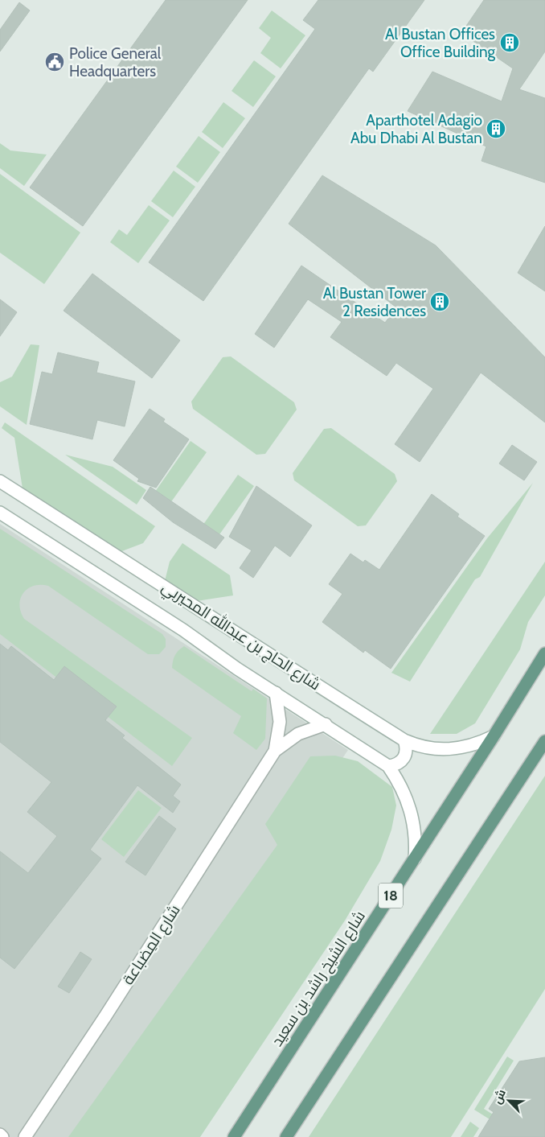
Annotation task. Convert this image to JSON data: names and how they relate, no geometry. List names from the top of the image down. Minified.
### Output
{"streets":{"main road":["18","شارع الشيخ راشد بن سعيد"],"street":["شارع الحاج بن عبدالله المحيربي","شارع المِضباعة"]},"crossings":[["شارع الحاج بن عبدالله المحيربي","شارع المِضباعة"],["شارع الحاج بن عبدالله المحيربي","شارع الشيخ راشد بن سعيد"]],"places":{"building":["Al Bustan Offices Office Building","Aparthotel Adagio Abu Dhabi Al Bustan","Al Bustan Tower 2 Residences"],"public building":["Police General Headquarters"]},"north":"top left"}
